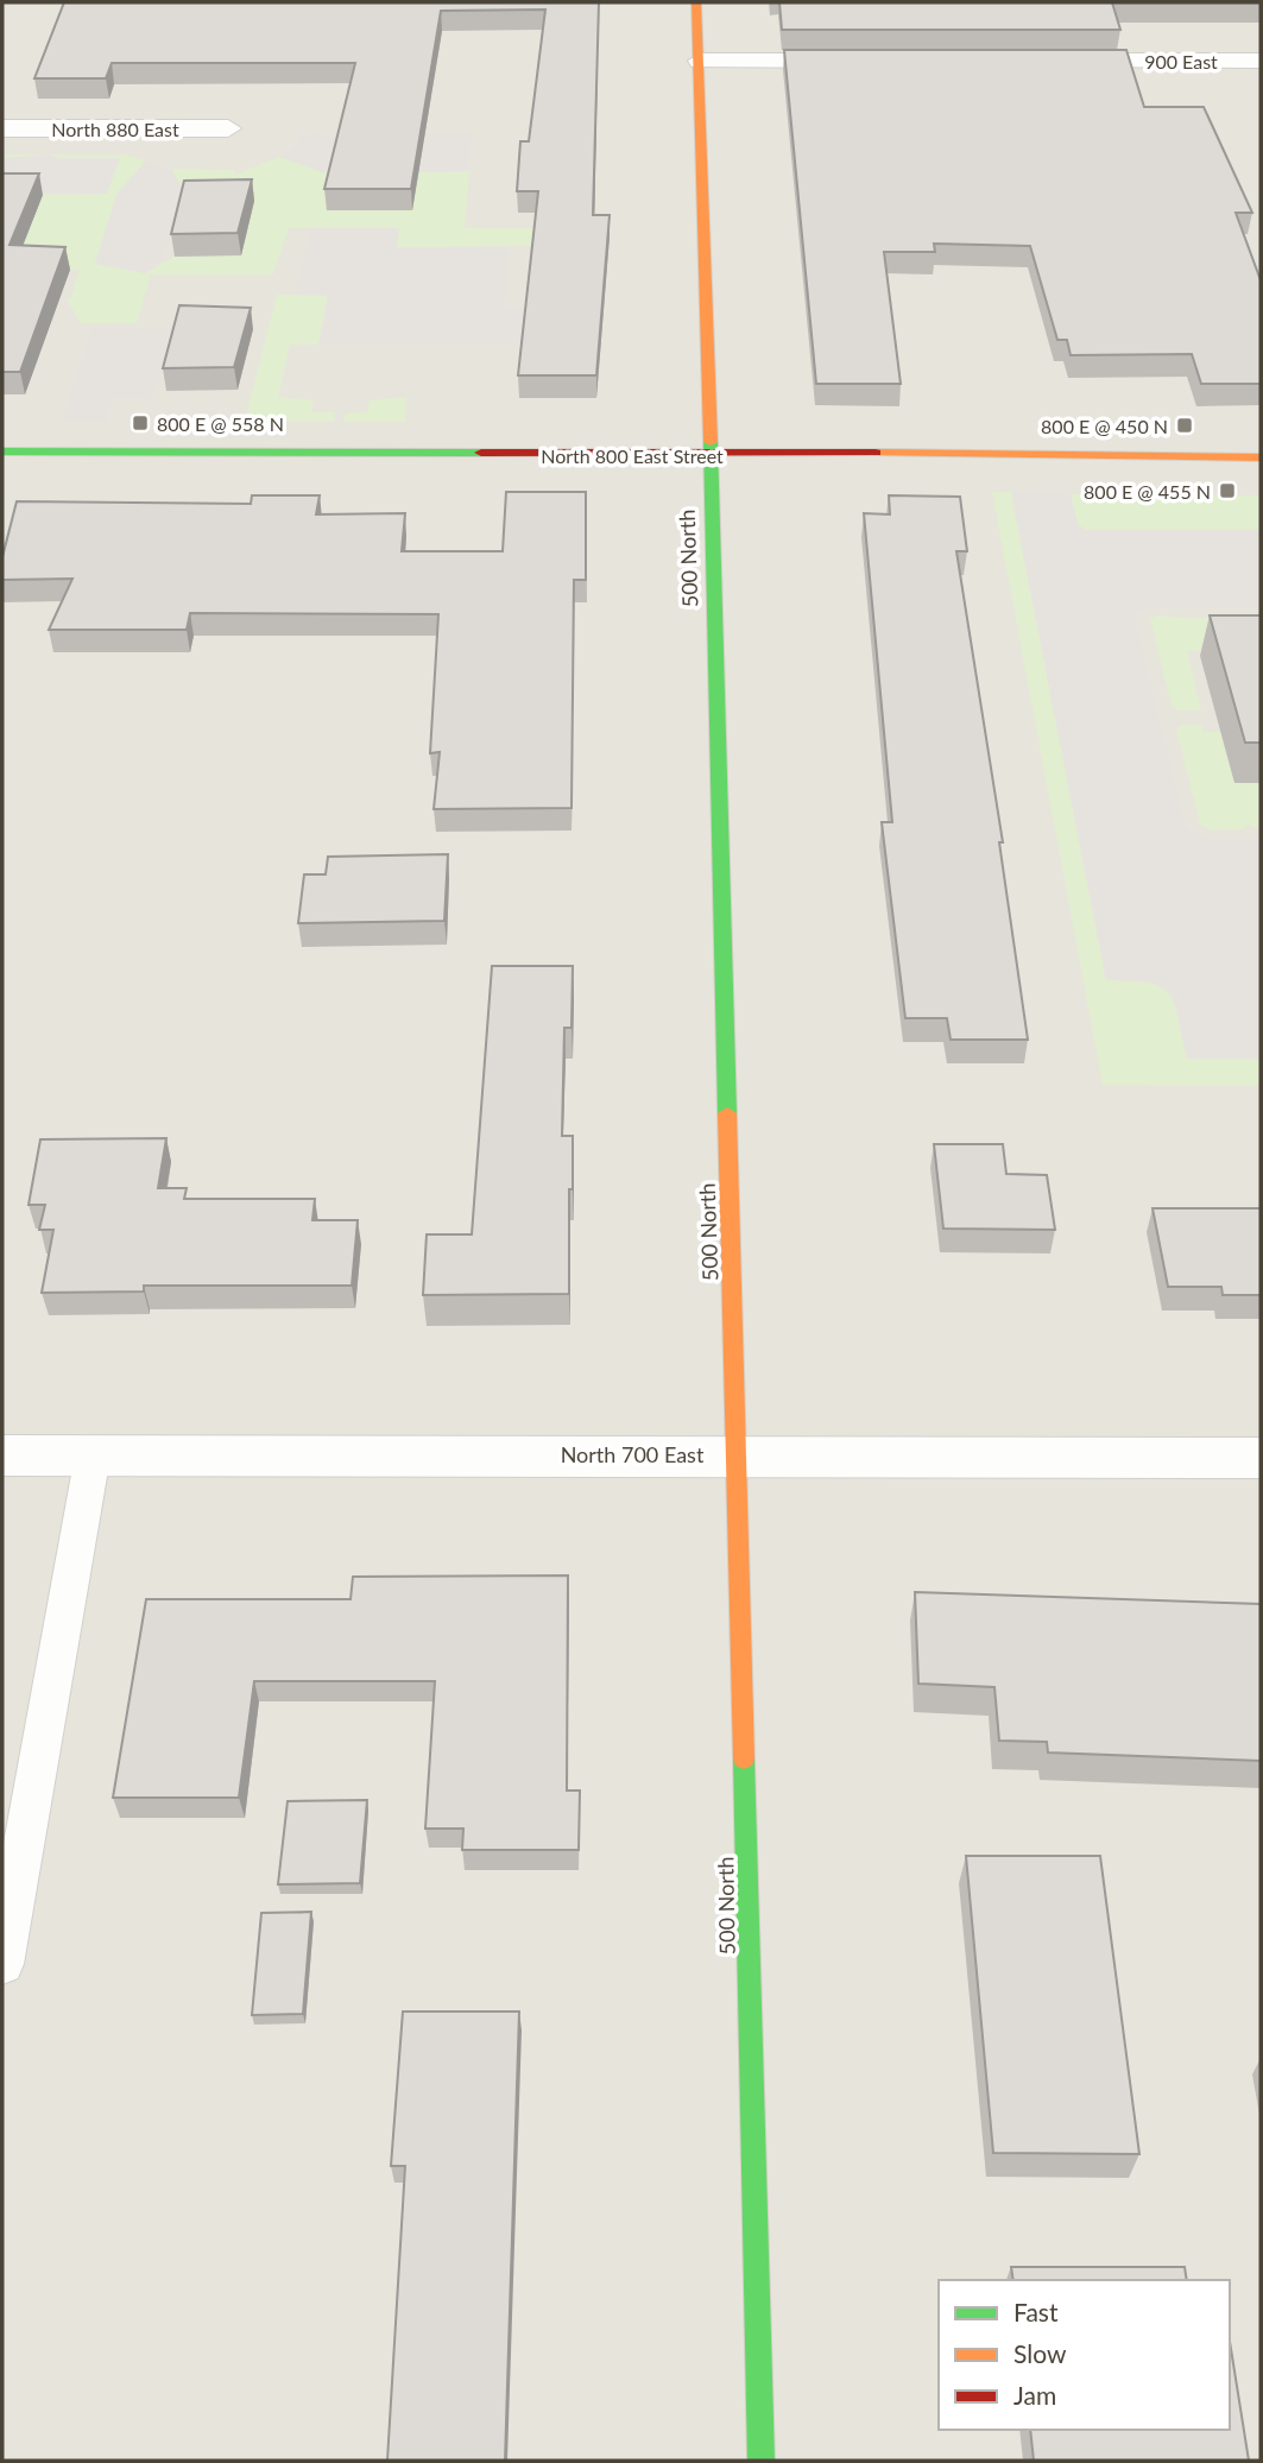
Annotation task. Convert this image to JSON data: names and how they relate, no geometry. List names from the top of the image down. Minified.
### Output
{"streets":{"street":["900 East","North 880 East","North 800 East Street","500 North","North 700 East"]},"crossings":[["North 800 East Street","500 North"],["500 North","North 700 East"]],"places":{"transit":["800 E @ 558 N","800 E @ 450 N","800 E @ 455 N"]},"legend":["Fast","Slow","Jam"]}
